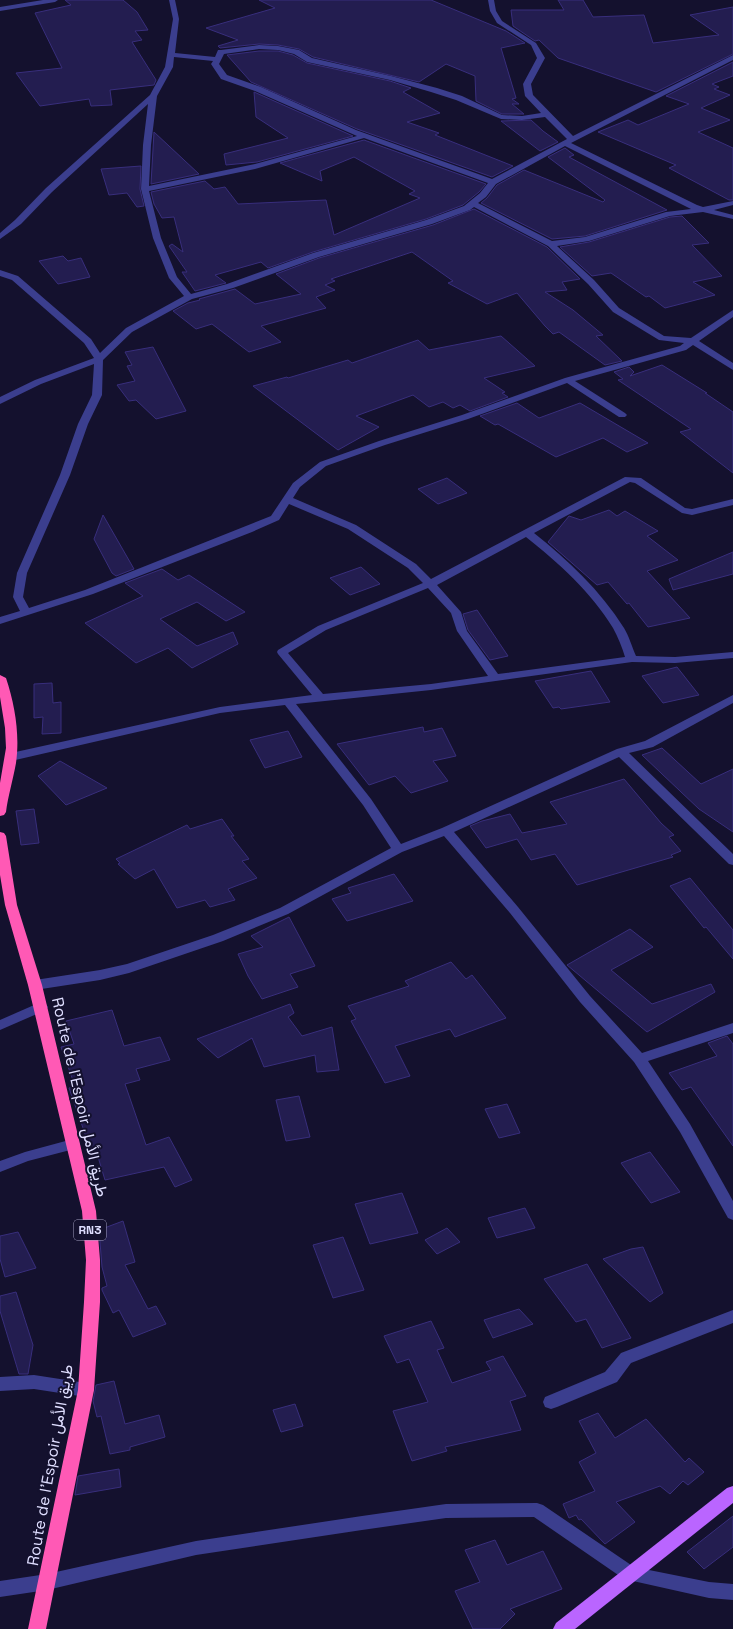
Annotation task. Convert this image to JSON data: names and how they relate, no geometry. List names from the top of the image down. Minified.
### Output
{"streets":{"highway":["Route de l’Espoir طريق الأمل","RN3"]}}
